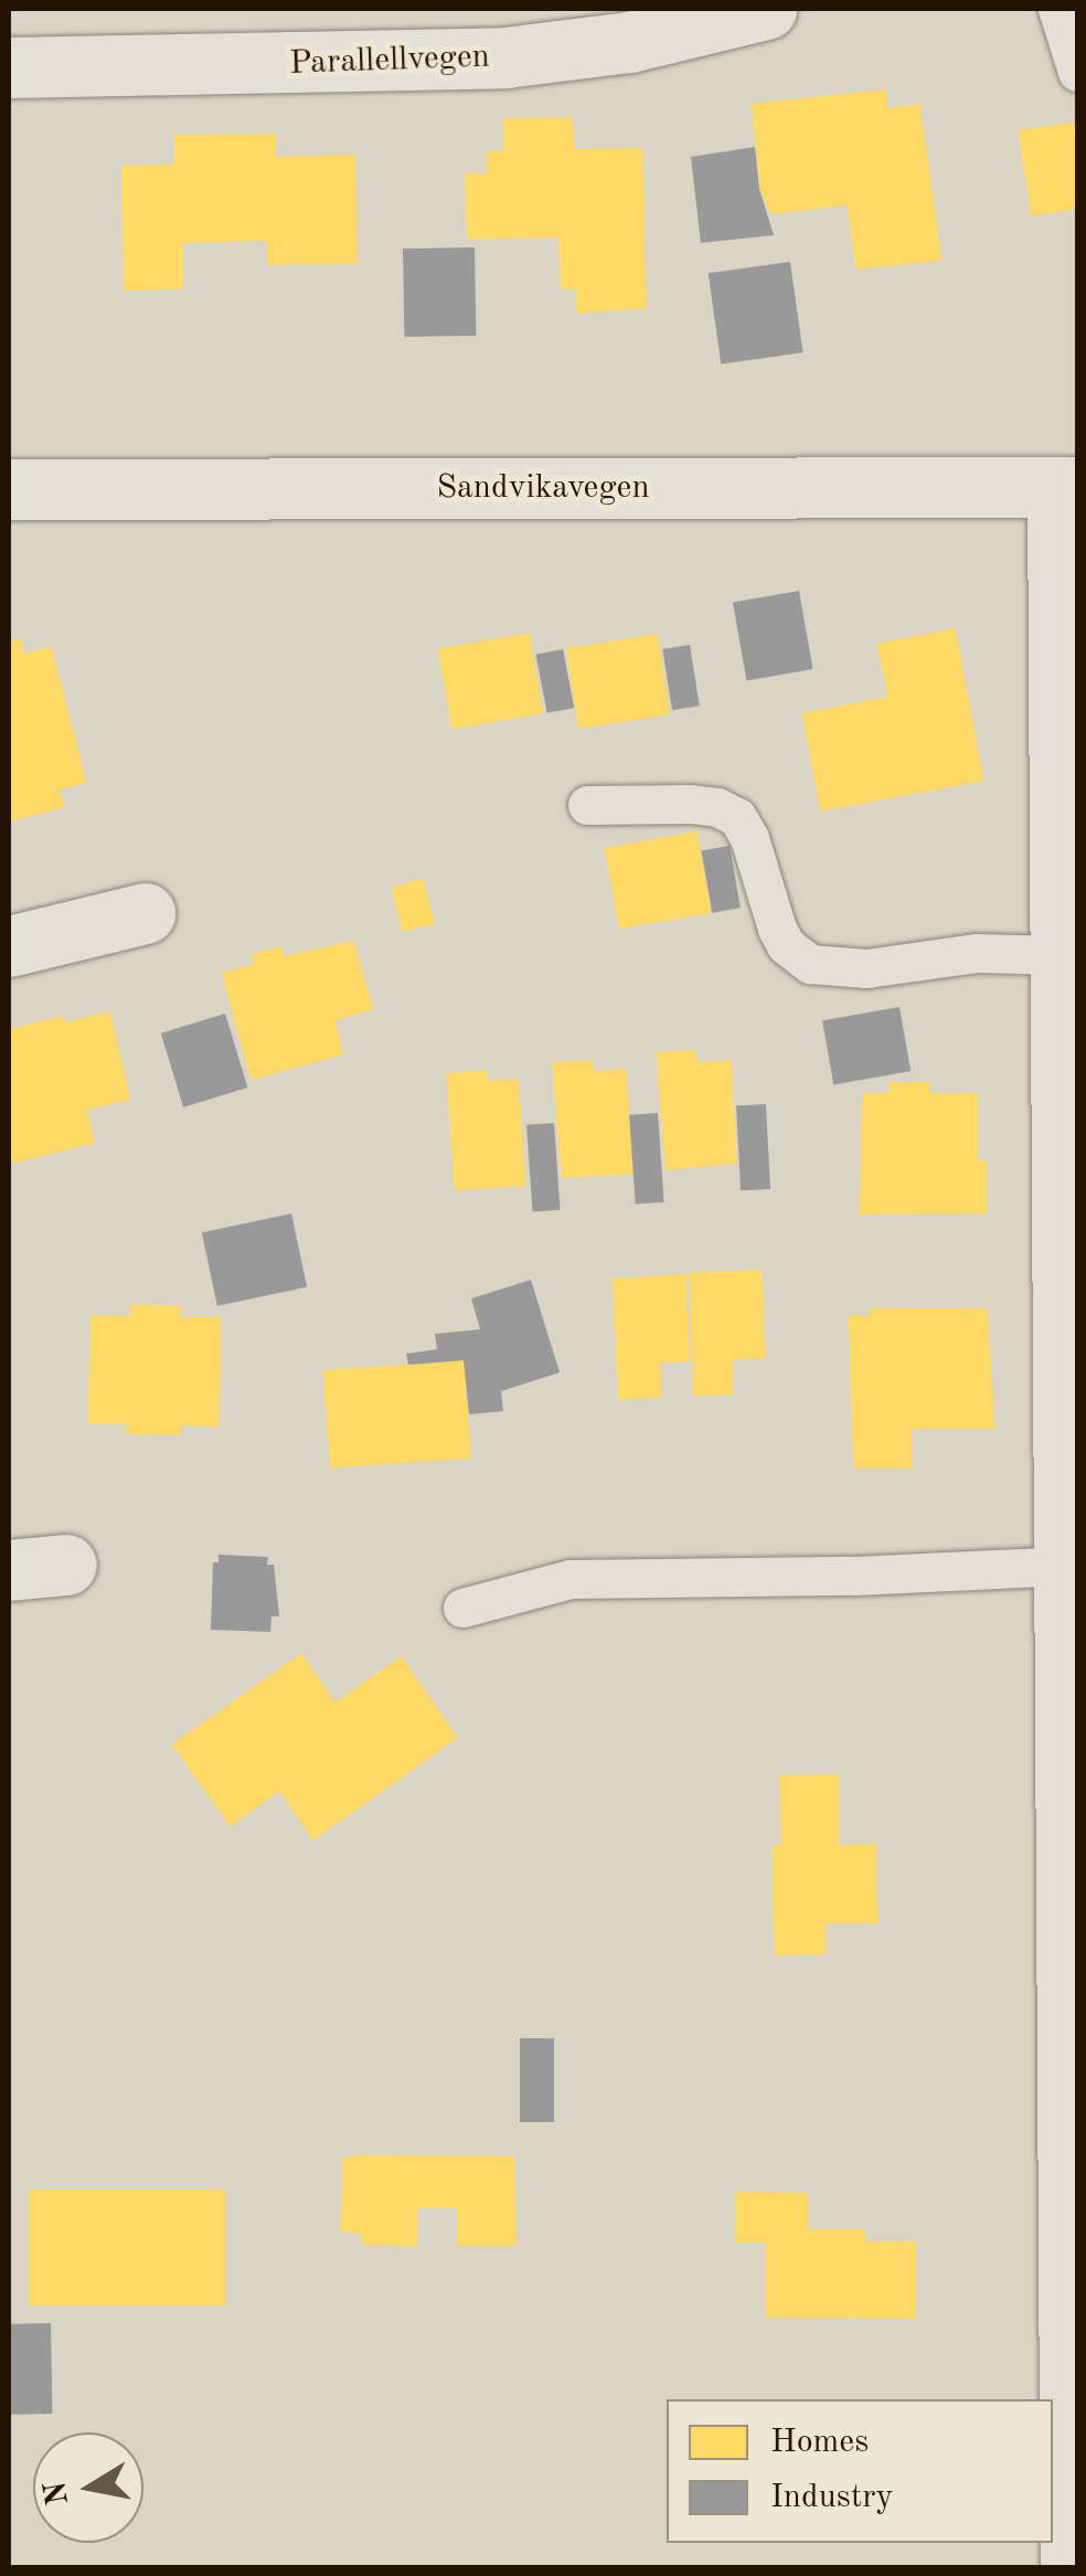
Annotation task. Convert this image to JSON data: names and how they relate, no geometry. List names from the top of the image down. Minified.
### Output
{"streets":{"street":["Parallellvegen","Sandvikavegen"]},"legend":["Homes","Industry"],"north":"left"}
